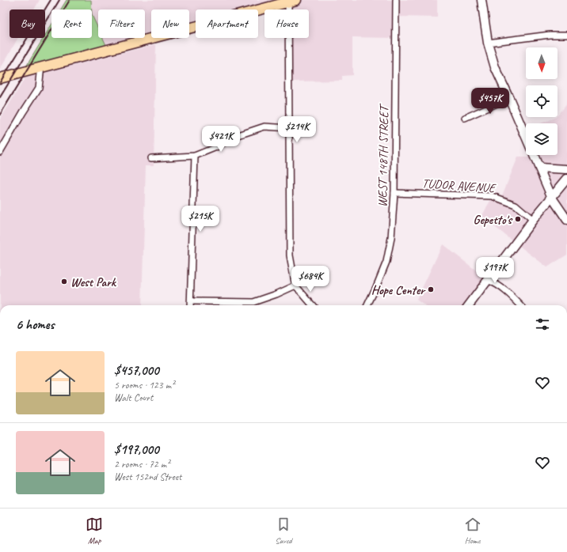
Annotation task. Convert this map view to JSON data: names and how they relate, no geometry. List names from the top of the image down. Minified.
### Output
{"streets":{"street":["WEST 148TH STREET","TUDOR AVENUE"]},"crossings":[["WEST 148TH STREET","TUDOR AVENUE"]],"places":["Gepetto's","West Park","Hope Center"],"north":"bottom","page":{"chip":["Buy","Rent","Filters","New","Apartment","House"],"price":["$457K","$214K","$421K","$215K","$197K","$684K"],"heading":"6 homes","list":[{"name":"$457,000","note":"5 rooms · 123 m² · Walt Court"},{"name":"$197,000","note":"2 rooms · 72 m² · West 152nd Street"}],"tabs":["Map","Saved","Home"]}}
